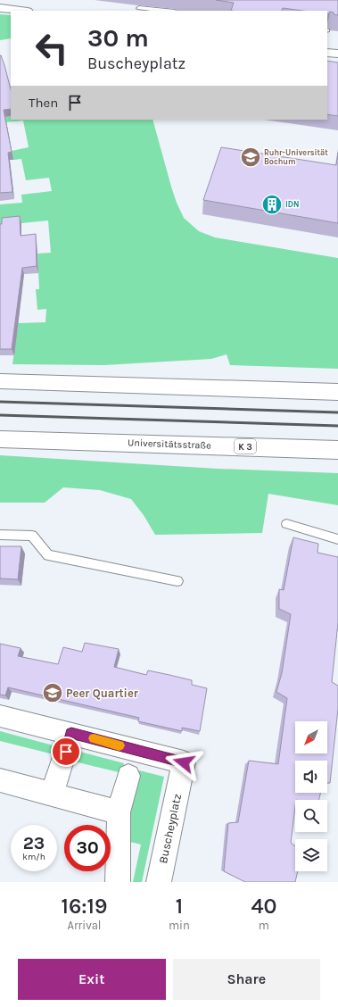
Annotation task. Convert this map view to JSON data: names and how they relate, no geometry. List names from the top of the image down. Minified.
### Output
{"streets":{"highway":["Universitätsstraße","K 3"],"street":["Buscheyplatz"]},"places":{"school or university":["Ruhr-Universität Bochum","Peer Quartier"],"building":["IDN"]},"north":"bottom left","page":{"turn":["30 m","Buscheyplatz"],"then":"Then","speed":"23 km/h","limit":"30","eta":["16:19","Arrival","1","min","40","m"],"buttons":["Exit","Share"]}}
